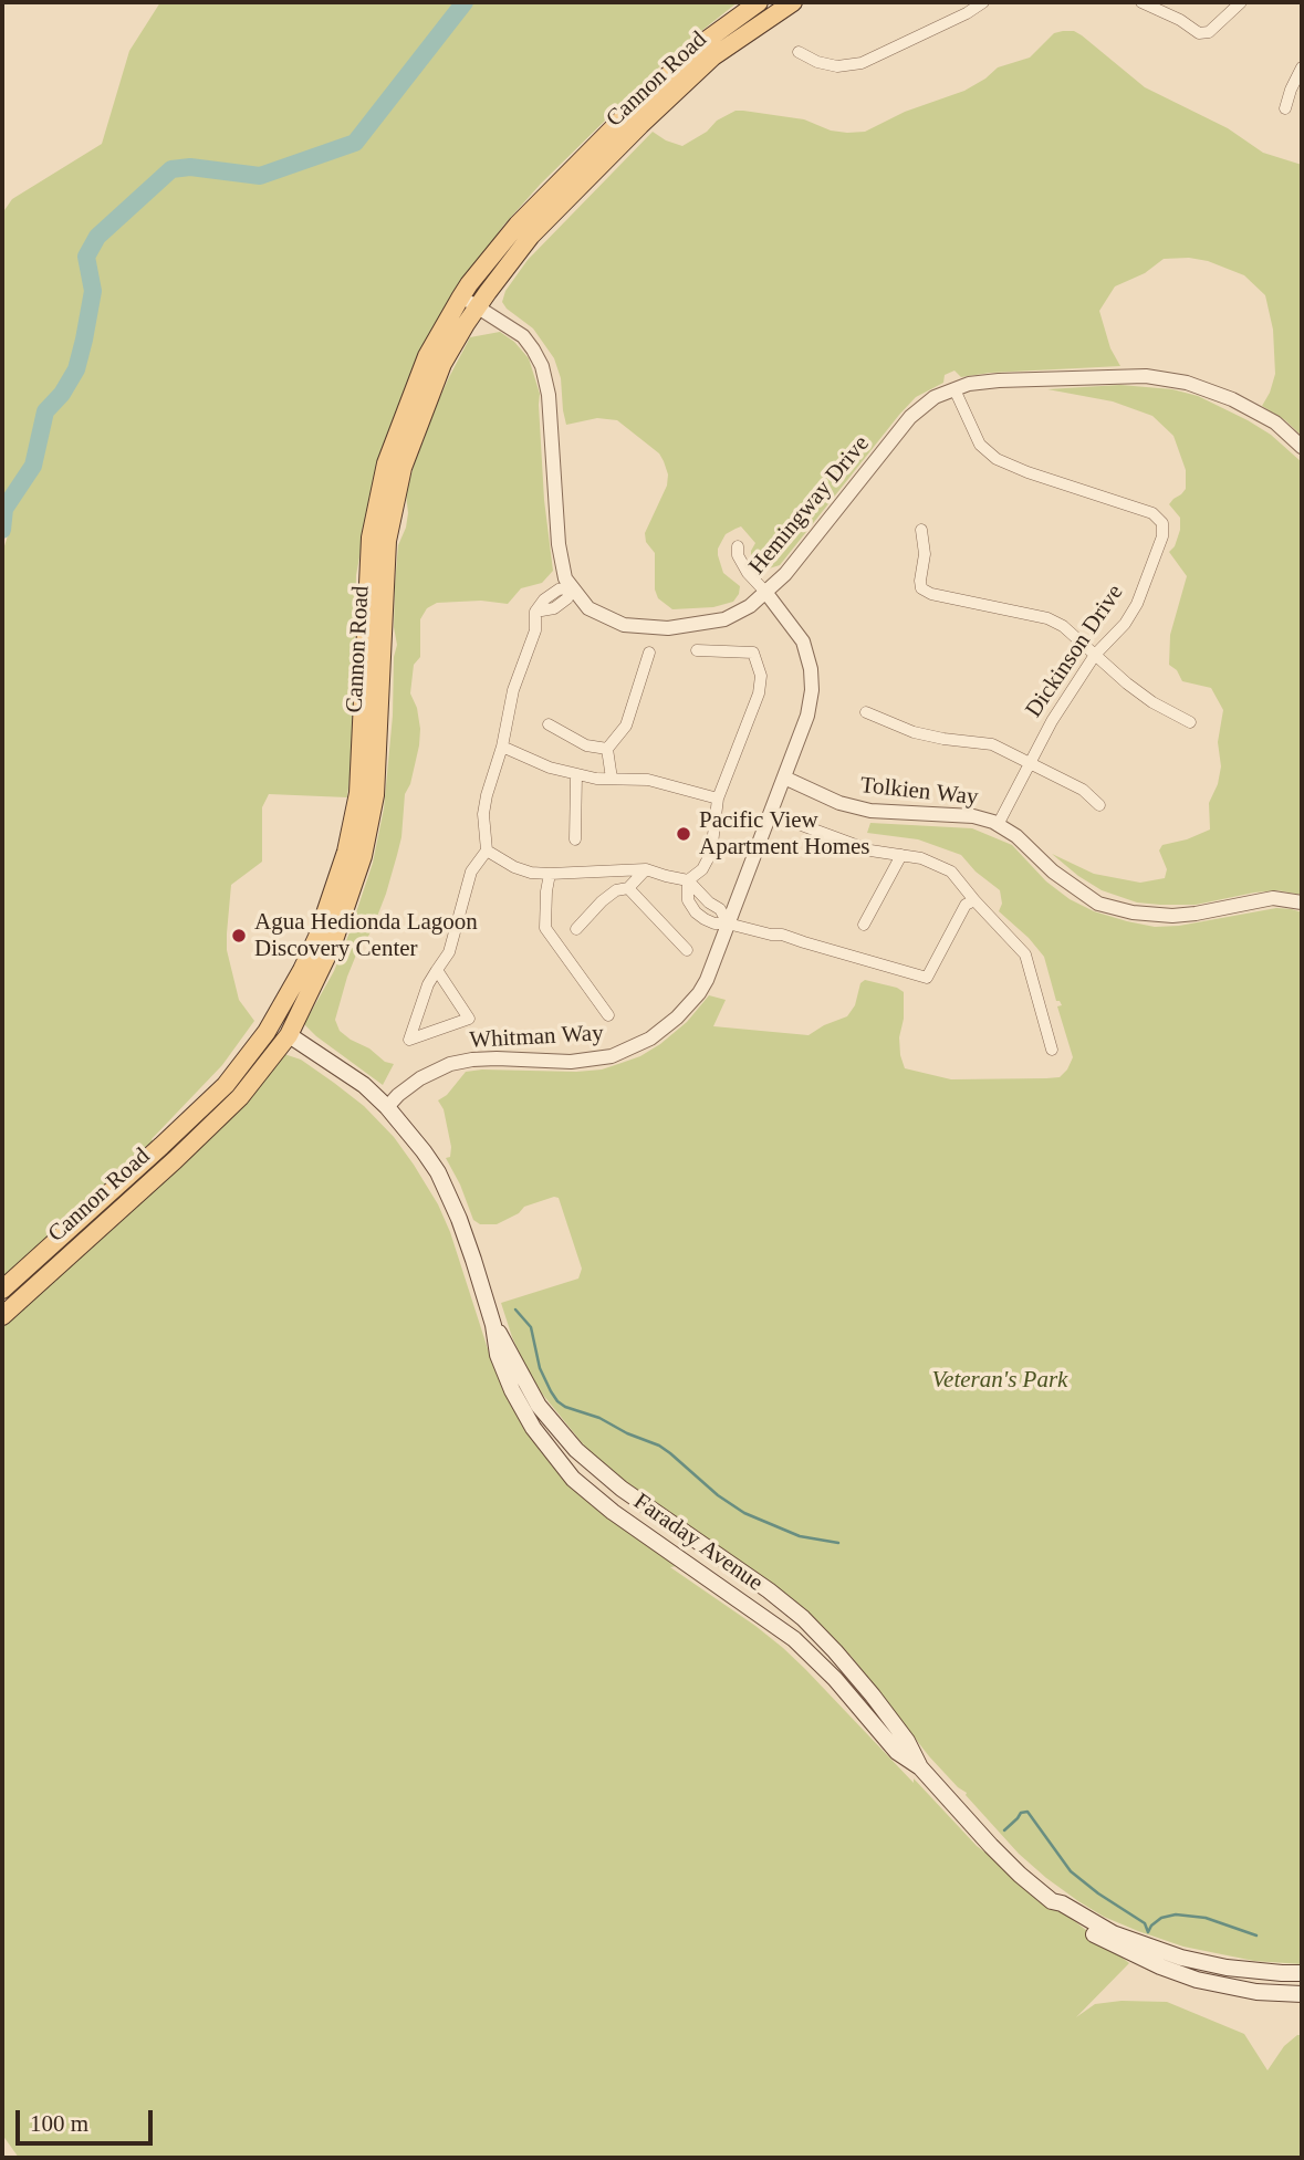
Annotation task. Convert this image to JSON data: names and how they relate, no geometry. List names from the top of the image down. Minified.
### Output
{"streets":{"main road":["Cannon Road","Faraday Avenue"],"street":["Hemingway Drive","Dickinson Drive","Tolkien Way","Whitman Way"]},"crossings":[["Cannon Road","Faraday Avenue"],["Hemingway Drive","Dickinson Drive"],["Hemingway Drive","Whitman Way"],["Dickinson Drive","Tolkien Way"],["Tolkien Way","Whitman Way"],["Whitman Way","Faraday Avenue"]],"parks":["Veteran's Park"],"places":["Pacific View Apartment Homes","Agua Hedionda Lagoon Discovery Center"],"scale_bar":"100 m"}
